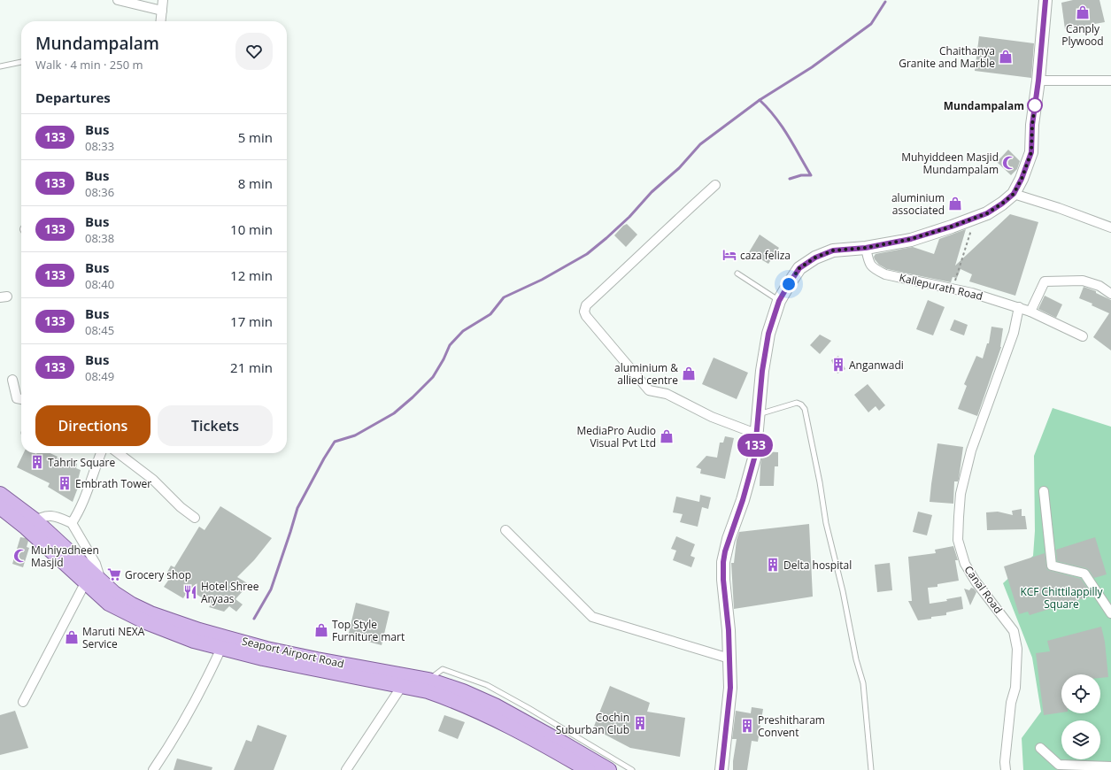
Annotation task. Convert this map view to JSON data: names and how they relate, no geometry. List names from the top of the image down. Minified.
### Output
{"streets":{"main road":["Seaport Airport Road"],"street":["Kallepurath Road","Canal Road"]},"crossings":[["Kallepurath Road","Canal Road"]],"parks":["KCF Chittilappilly Square"],"places":{"shop":["Canply Plywood","Chaithanya Granite and Marble","aluminium associated","aluminium & allied centre","MediaPro Audio Visual Pvt Ltd","Top Style Furniture mart","Maruti NEXA Service"],"other":["Mundampalam"],"mosque":["Muhyiddeen Masjid Mundampalam","Muhiyadheen Masjid"],"hotel":["caza feliza"],"building":["Anganwadi","Tahrir Square","Embrath Tower","Delta hospital","Cochin Suburban Club","Preshitharam Convent"],"supermarket":["Grocery shop"],"restaurant":["Hotel Shree Aryaas"]},"lines":["bus line 133"],"page":{"on_map":"133","heading":[["Mundampalam","Walk · 4 min · 250 m"],"Departures"],"list":[{"mark":"133","name":"Bus","note":"08:33","value":"5 min"},{"mark":"133","name":"Bus","note":"08:36","value":"8 min"},{"mark":"133","name":"Bus","note":"08:38","value":"10 min"},{"mark":"133","name":"Bus","note":"08:40","value":"12 min"},{"mark":"133","name":"Bus","note":"08:45","value":"17 min"},{"mark":"133","name":"Bus","note":"08:49","value":"21 min"}],"buttons":["Directions","Tickets"]}}
